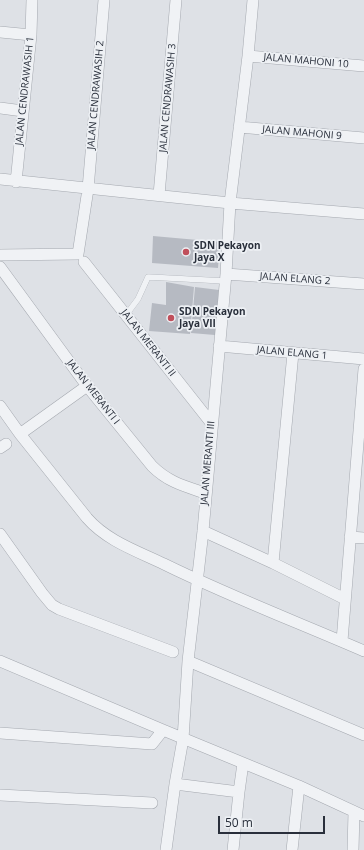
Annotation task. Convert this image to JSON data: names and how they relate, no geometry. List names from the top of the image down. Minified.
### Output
{"streets":{"street":["JALAN MAHONI 10","JALAN CENDRAWASIH 1","JALAN CENDRAWASIH 2","JALAN CENDRAWASIH 3","JALAN MAHONI 9","JALAN ELANG 2","JALAN MERANTI II","JALAN ELANG 1","JALAN MERANTI I","JALAN MERANTI III"]},"crossings":[["JALAN MAHONI 10","JALAN MERANTI III"],["JALAN MAHONI 9","JALAN MERANTI III"],["JALAN ELANG 2","JALAN MERANTI III"],["JALAN MERANTI II","JALAN MERANTI III"],["JALAN ELANG 1","JALAN MERANTI III"],["JALAN MERANTI I","JALAN MERANTI III"]],"places":["SDN Pekayon Jaya X","SDN Pekayon Jaya VII"],"scale_bar":"50 m"}
